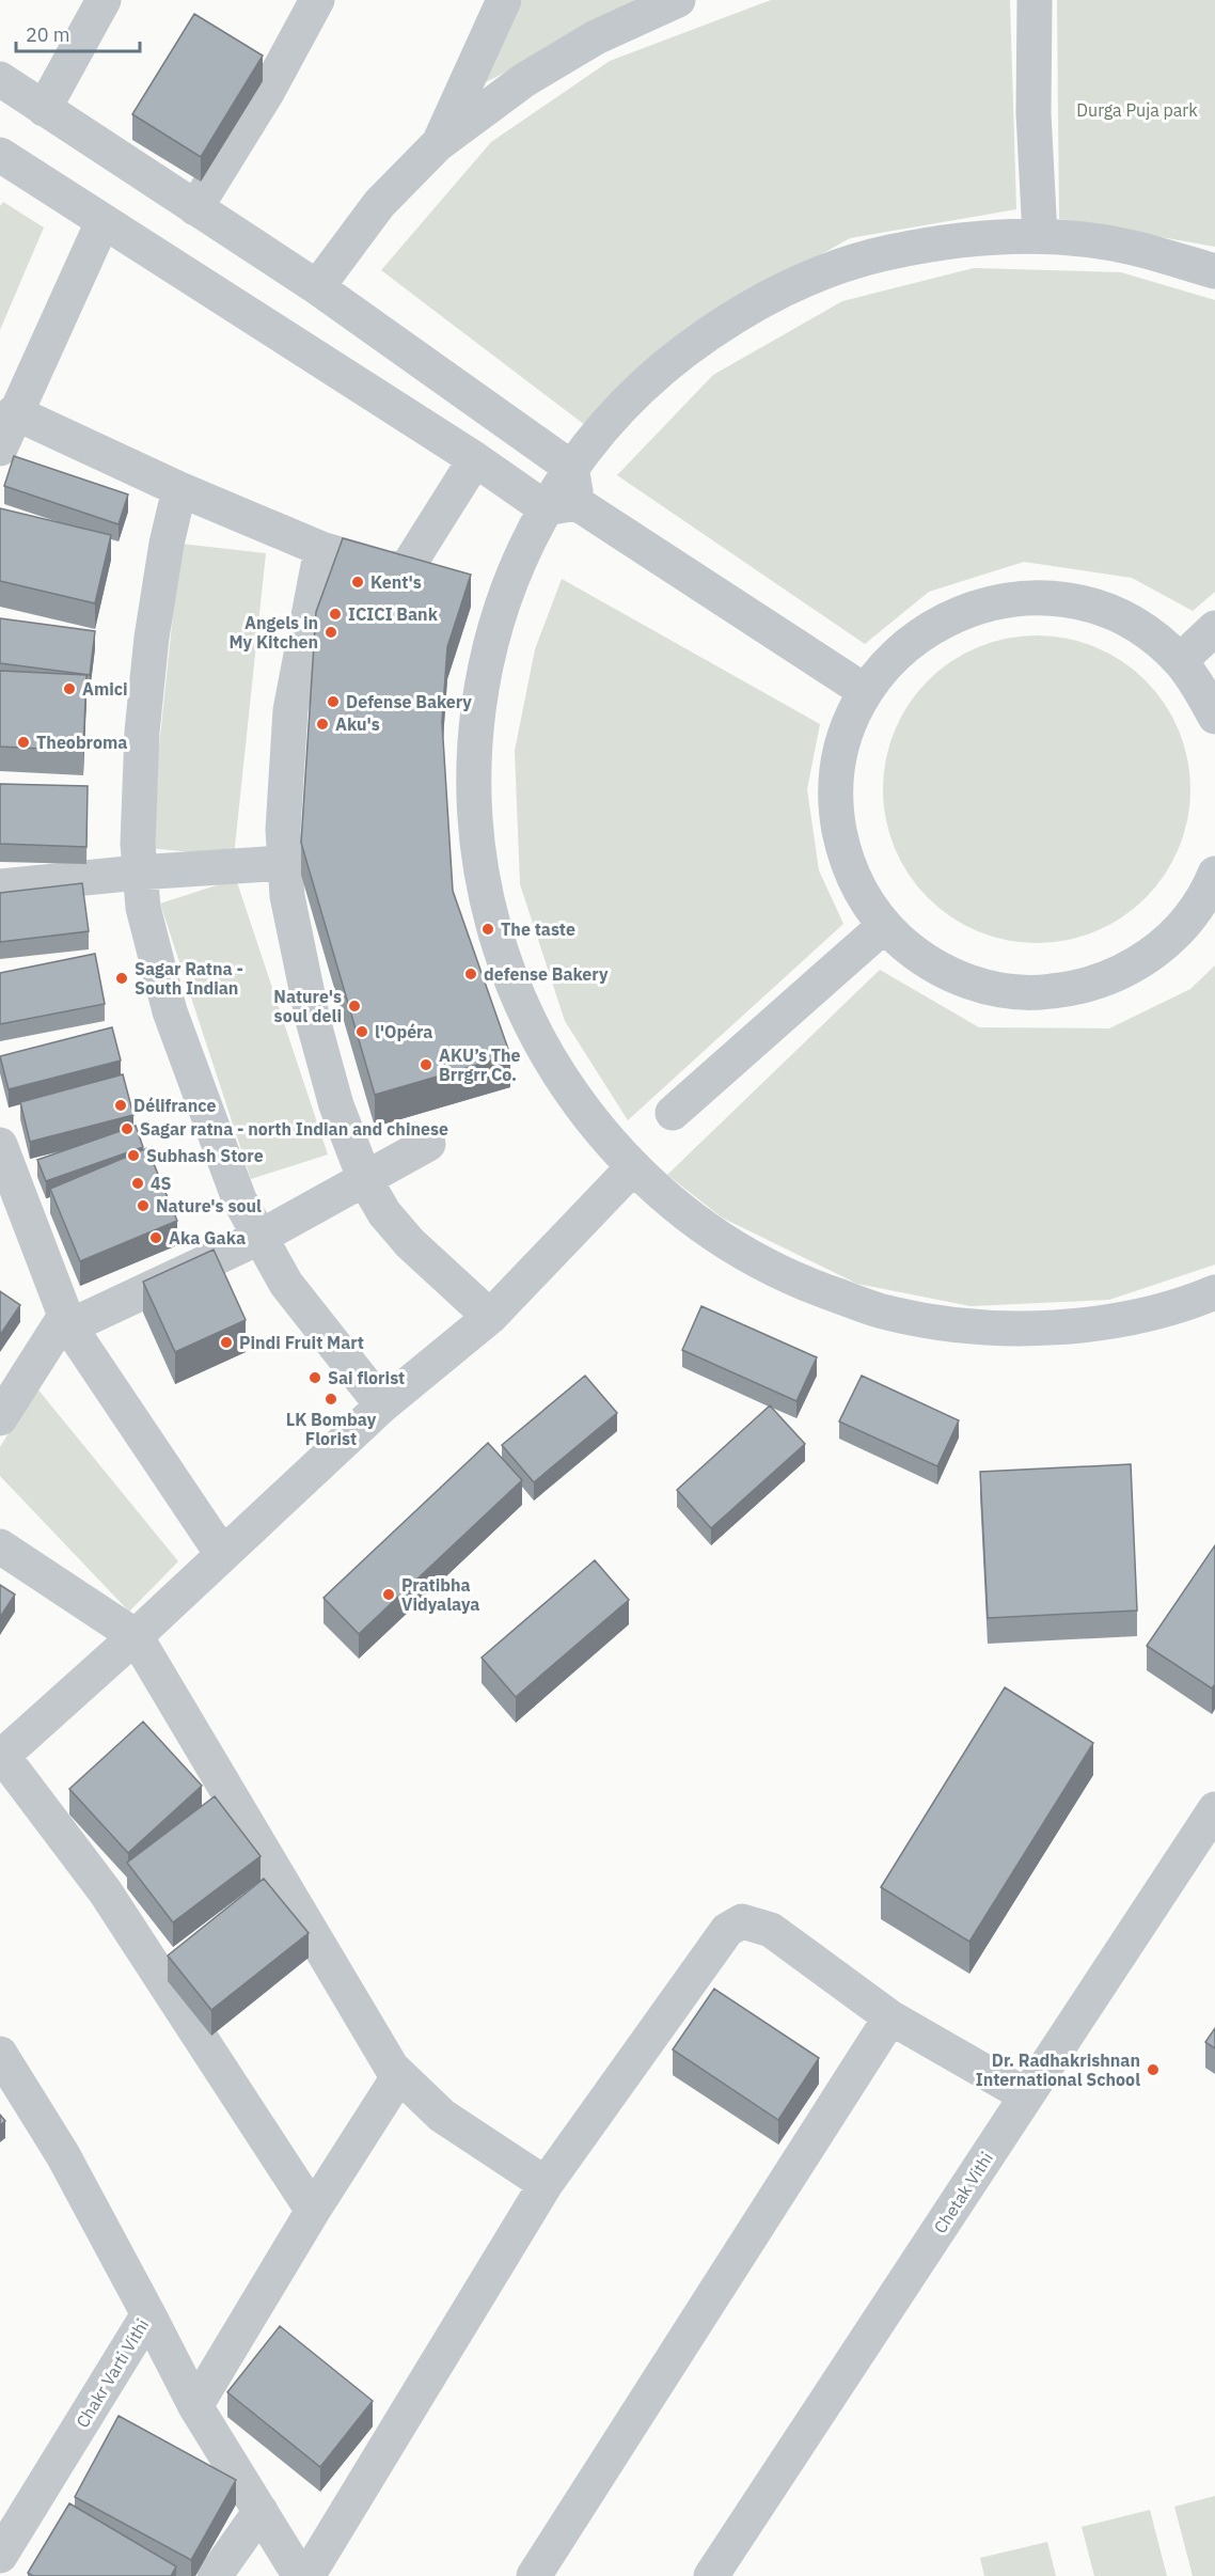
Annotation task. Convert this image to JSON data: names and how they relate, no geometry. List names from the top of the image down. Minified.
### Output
{"streets":{"street":["Chetak Vithi","Chakr Varti Vithi"]},"parks":["Durga Puja park"],"places":["Kent's","ICICI Bank","Angels in My Kitchen","Amici","Defense Bakery","Aku's","Theobroma","The taste","defense Bakery","Sagar Ratna - South Indian","Nature's soul deli","l'Opéra","AKU’s The Brrgrr Co.","Délifrance","Sagar ratna - north Indian and chinese","Subhash Store","4S","Nature's soul","Aka Gaka","Pindi Fruit Mart","Sai florist","LK Bombay Florist","Pratibha Vidyalaya","Dr. Radhakrishnan International School"],"scale_bar":"20 m"}
